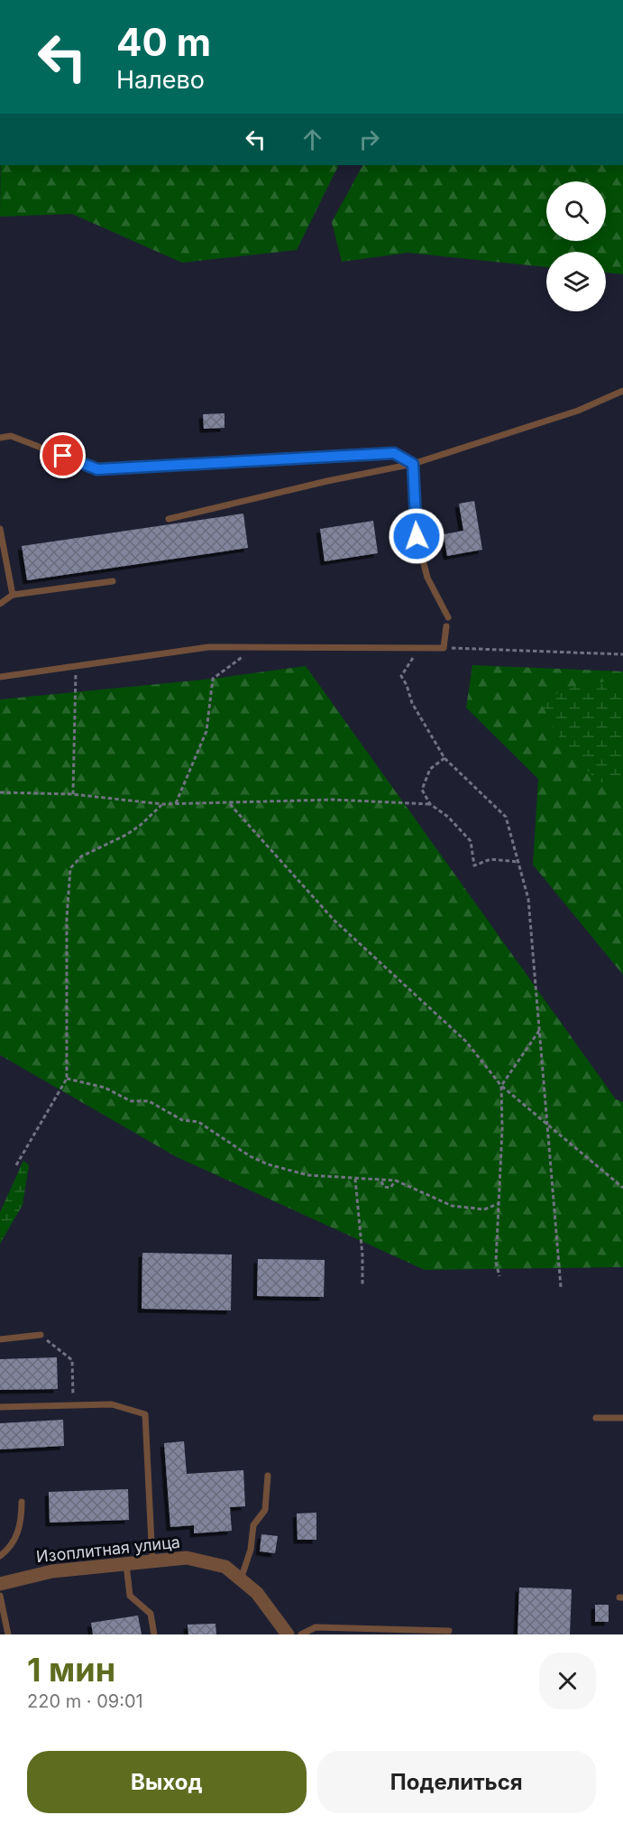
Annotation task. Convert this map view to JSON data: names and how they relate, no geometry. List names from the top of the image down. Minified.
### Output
{"streets":{"street":["Изоплитная улица"]},"page":{"turn":["40 m","Налево"],"heading":["1 мин","220 m · 09:01"],"buttons":["Выход","Поделиться"]}}
